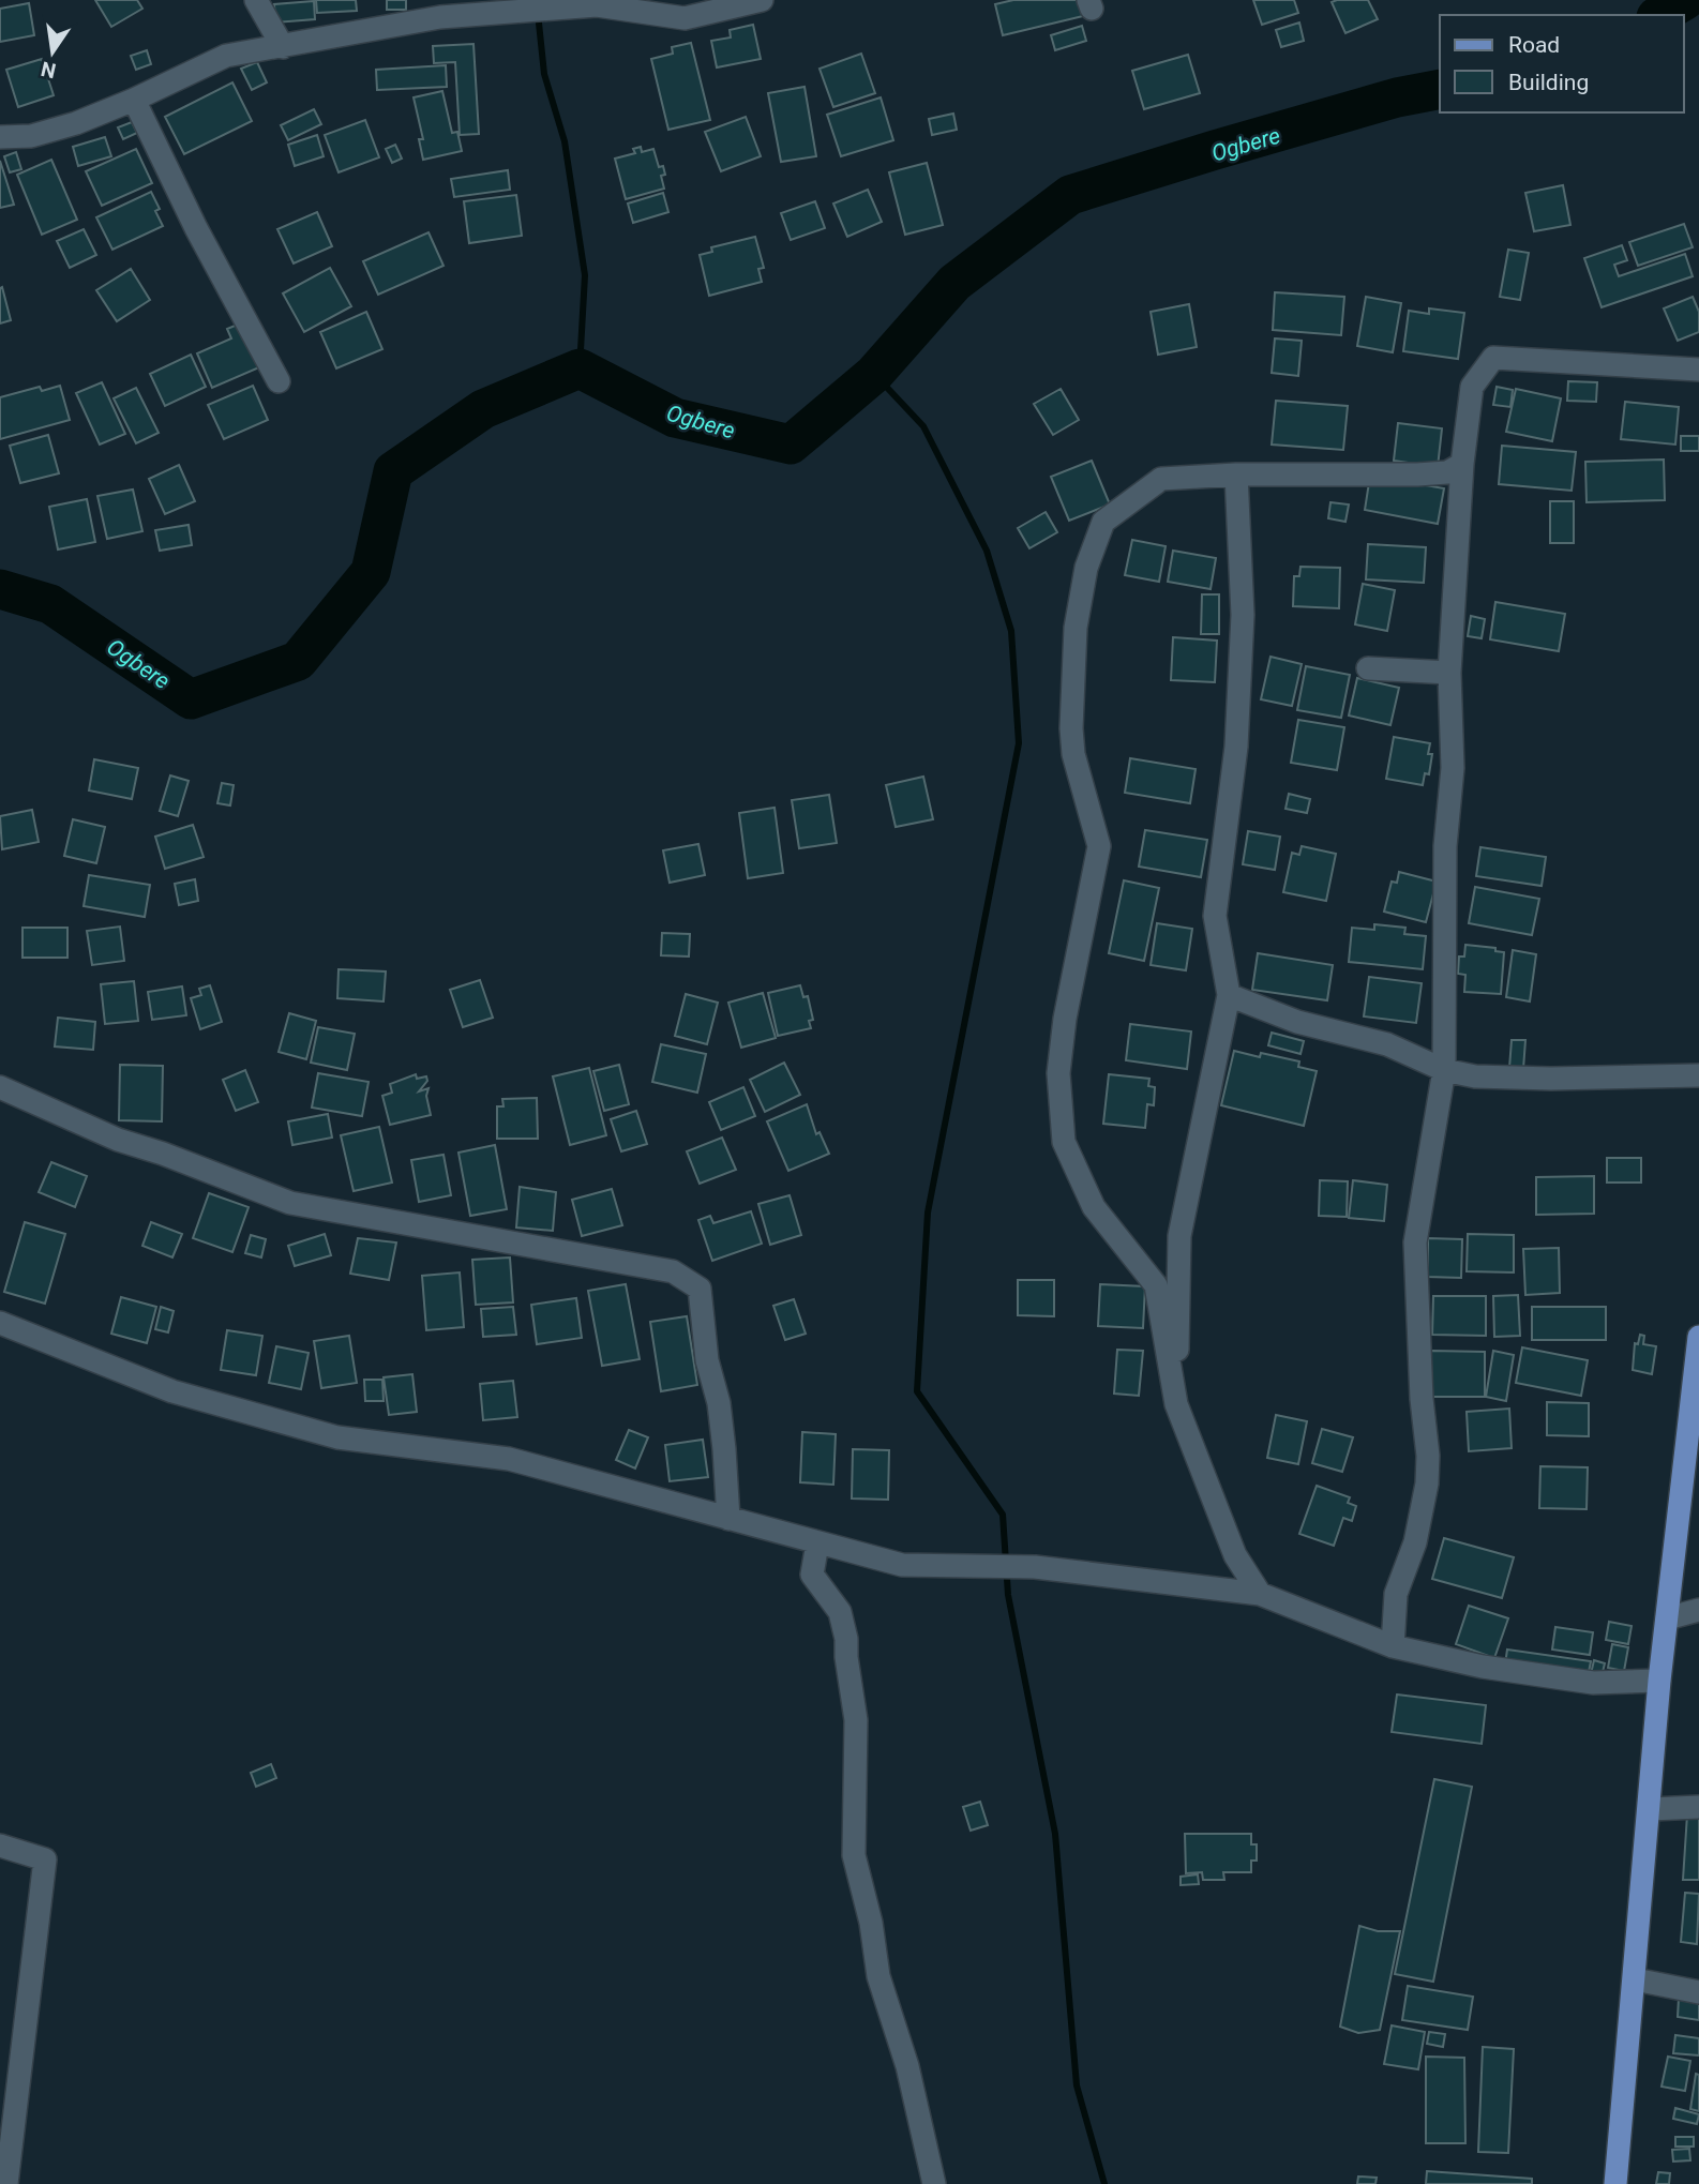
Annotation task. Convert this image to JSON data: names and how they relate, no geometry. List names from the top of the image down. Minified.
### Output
{"water":["Ogbere"],"legend":["Road","Building"],"north":"bottom"}
